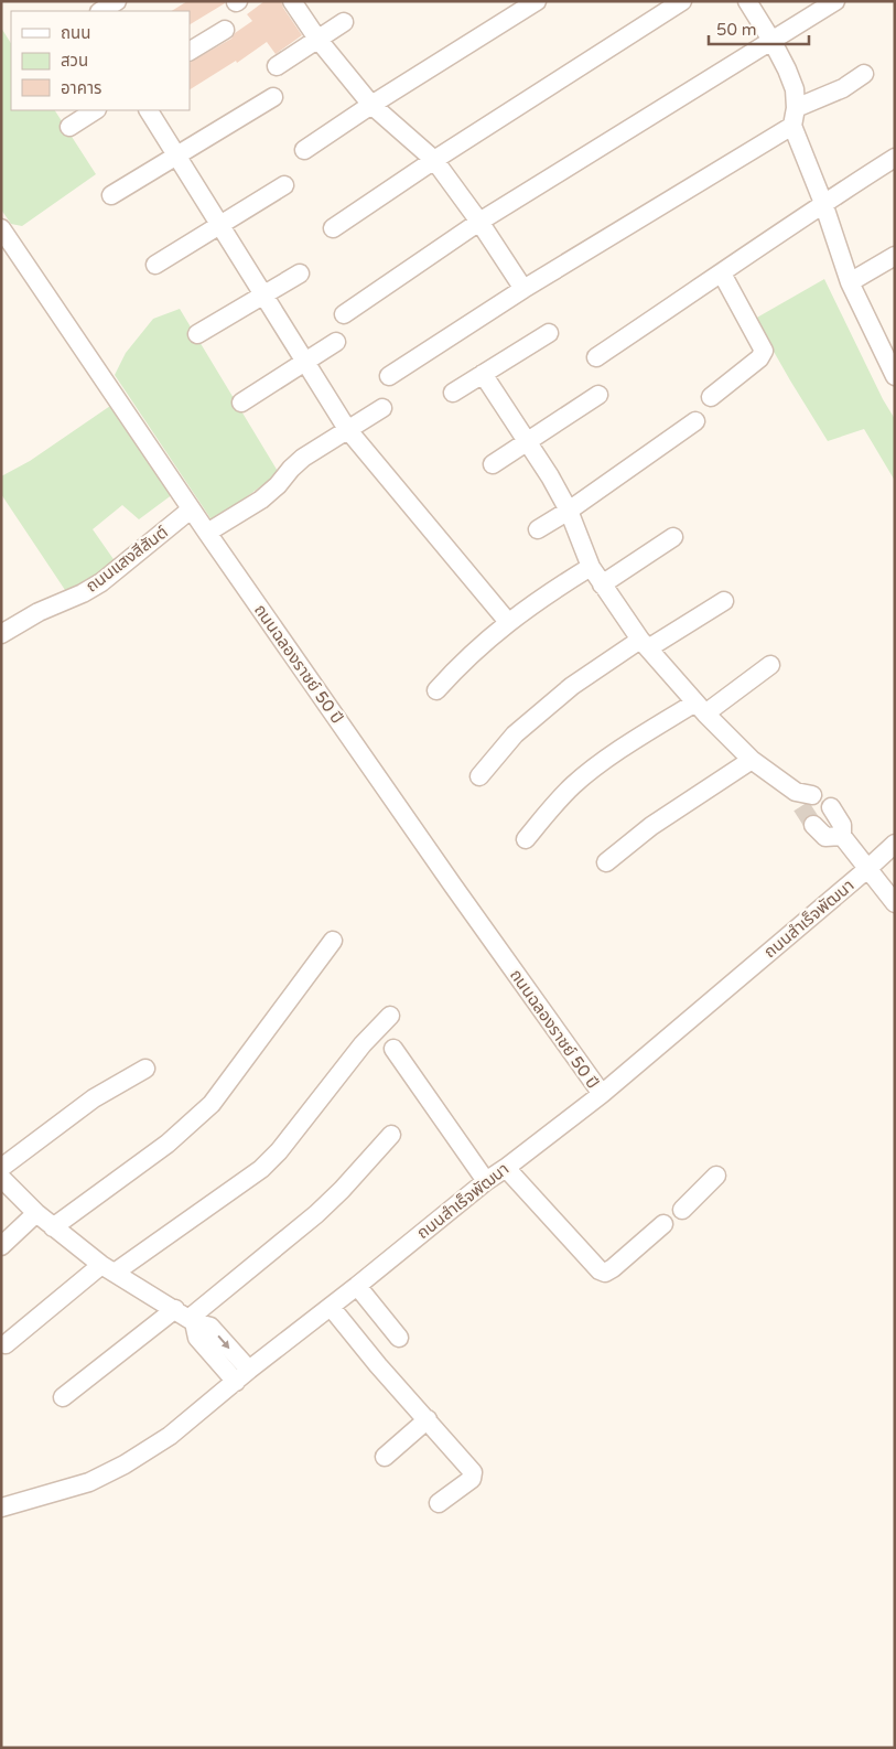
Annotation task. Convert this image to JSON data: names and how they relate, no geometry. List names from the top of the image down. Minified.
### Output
{"streets":{"street":["ถนนแสงสีสันต์","ถนนฉลองราชย์ 50 ปี","ถนนสำเร็จพัฒนา"]},"crossings":[["ถนนแสงสีสันต์","ถนนฉลองราชย์ 50 ปี"],["ถนนฉลองราชย์ 50 ปี","ถนนสำเร็จพัฒนา"]],"legend":["ถนน","สวน","อาคาร"],"scale_bar":"50 m"}
